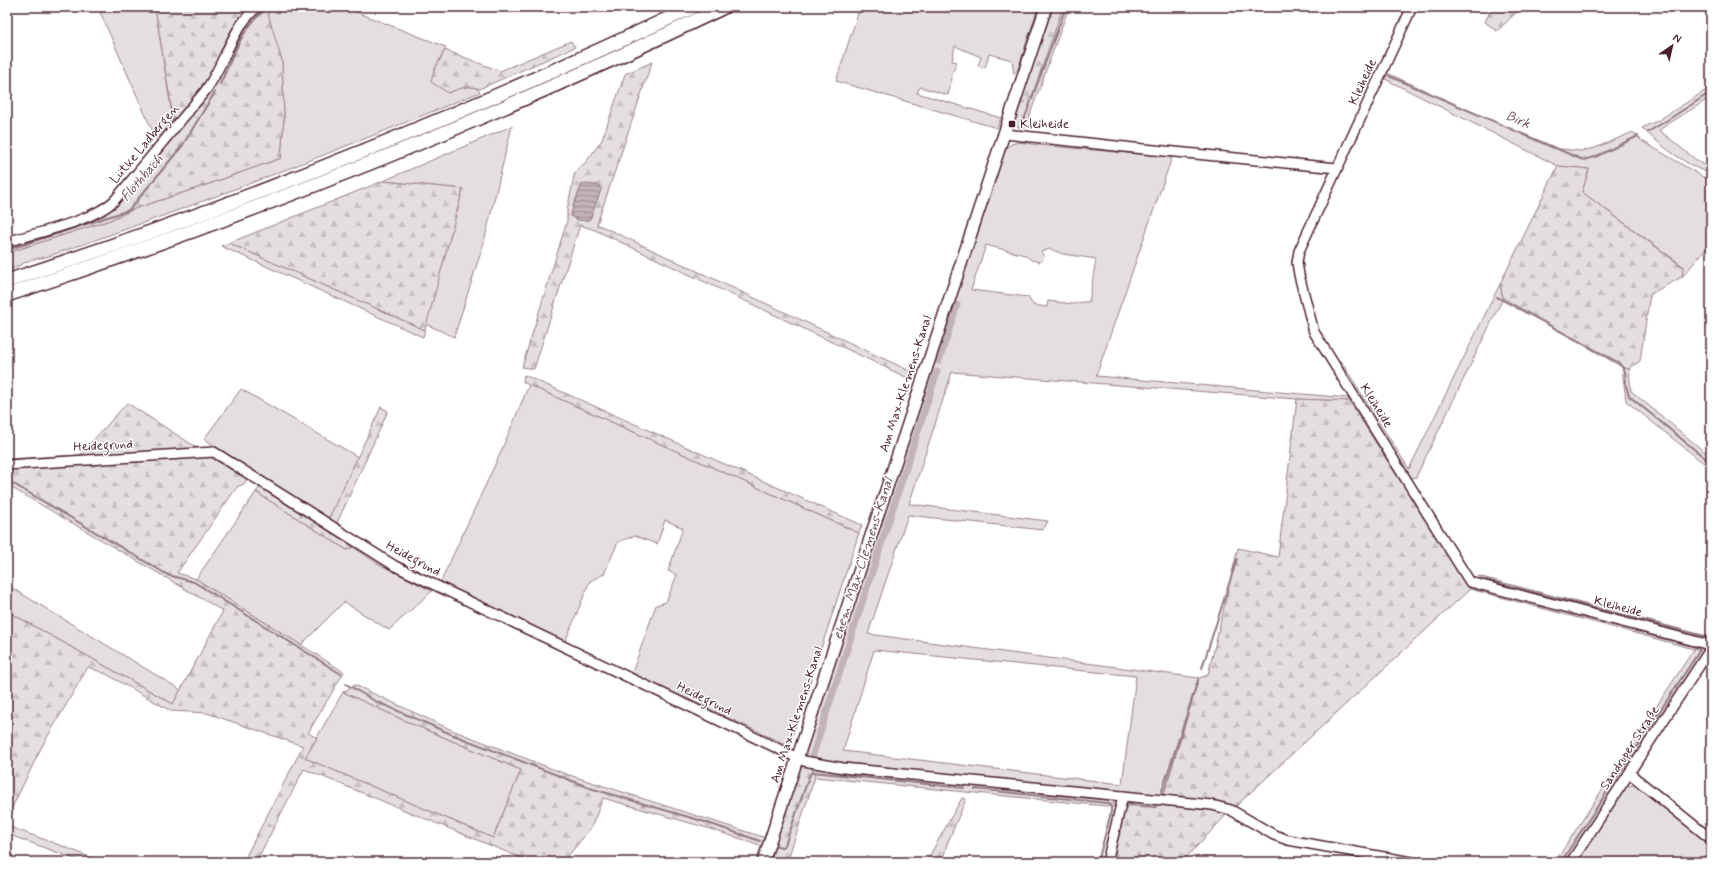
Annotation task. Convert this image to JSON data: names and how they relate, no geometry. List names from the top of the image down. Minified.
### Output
{"streets":{"main road":["Am Max-Klemens-Kanal"],"street":["Kleiheide","Lütke Ladbergen","Heidegrund","Sandruper Straße"]},"crossings":[["Kleiheide","Sandruper Straße"],["Am Max-Klemens-Kanal","Heidegrund"]],"water":["Birk","Flothbach","ehem. Max-Clemens-Kanal"],"places":{"transit":["Kleiheide"]},"north":"top right"}
